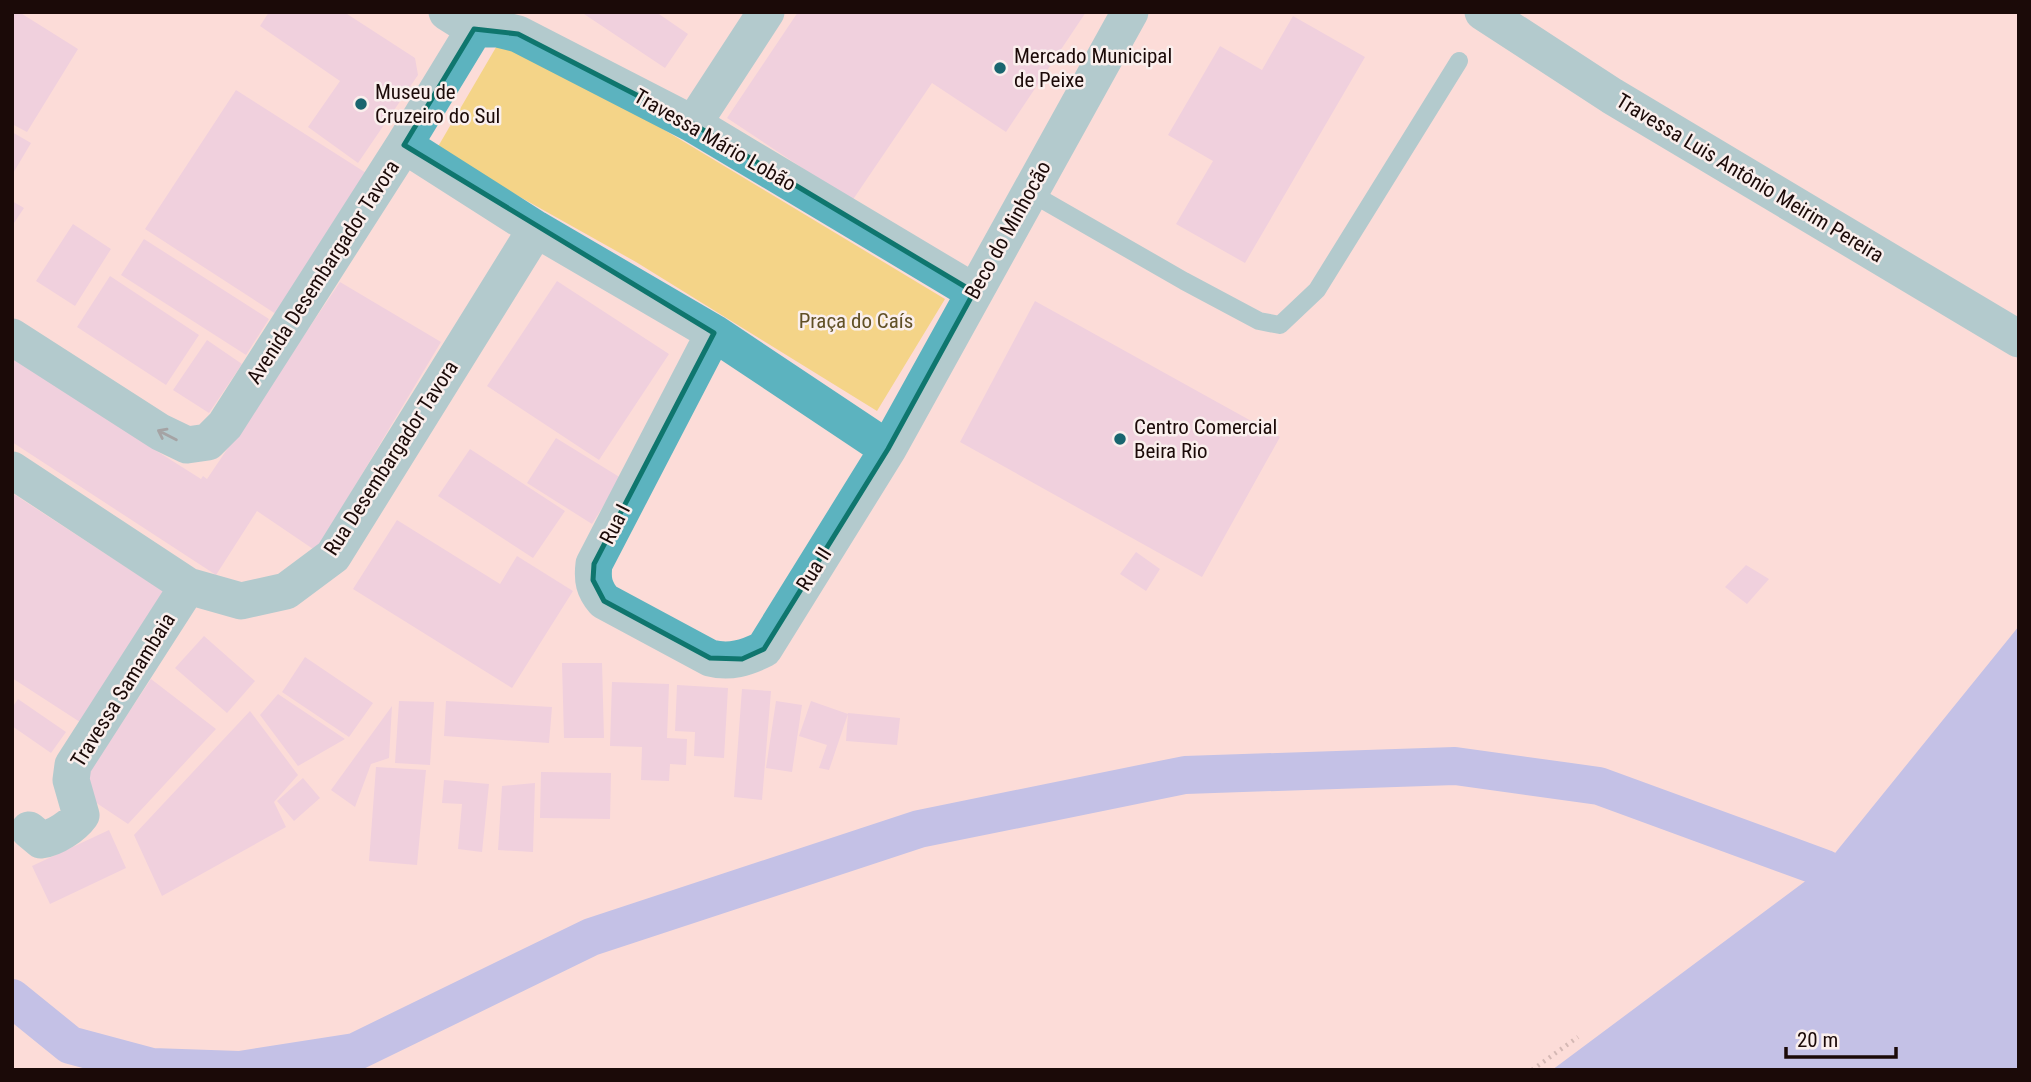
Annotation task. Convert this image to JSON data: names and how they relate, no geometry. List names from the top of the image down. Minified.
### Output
{"streets":{"street":["Travessa Mário Lobão","Travessa Luis Antônio Meirim Pereira","Beco do Minhocão","Avenida Desembargador Tavora","Rua Desembargador Tavora","Rua I","Rua II","Travessa Samambaia"]},"crossings":[["Travessa Mário Lobão","Beco do Minhocão"],["Travessa Mário Lobão","Avenida Desembargador Tavora"],["Beco do Minhocão","Rua II"],["Rua Desembargador Tavora","Travessa Samambaia"],["Rua I","Rua II"]],"parks":["Praça do Caís"],"places":["Mercado Municipal de Peixe","Museu de Cruzeiro do Sul","Centro Comercial Beira Rio"],"scale_bar":"20 m"}
